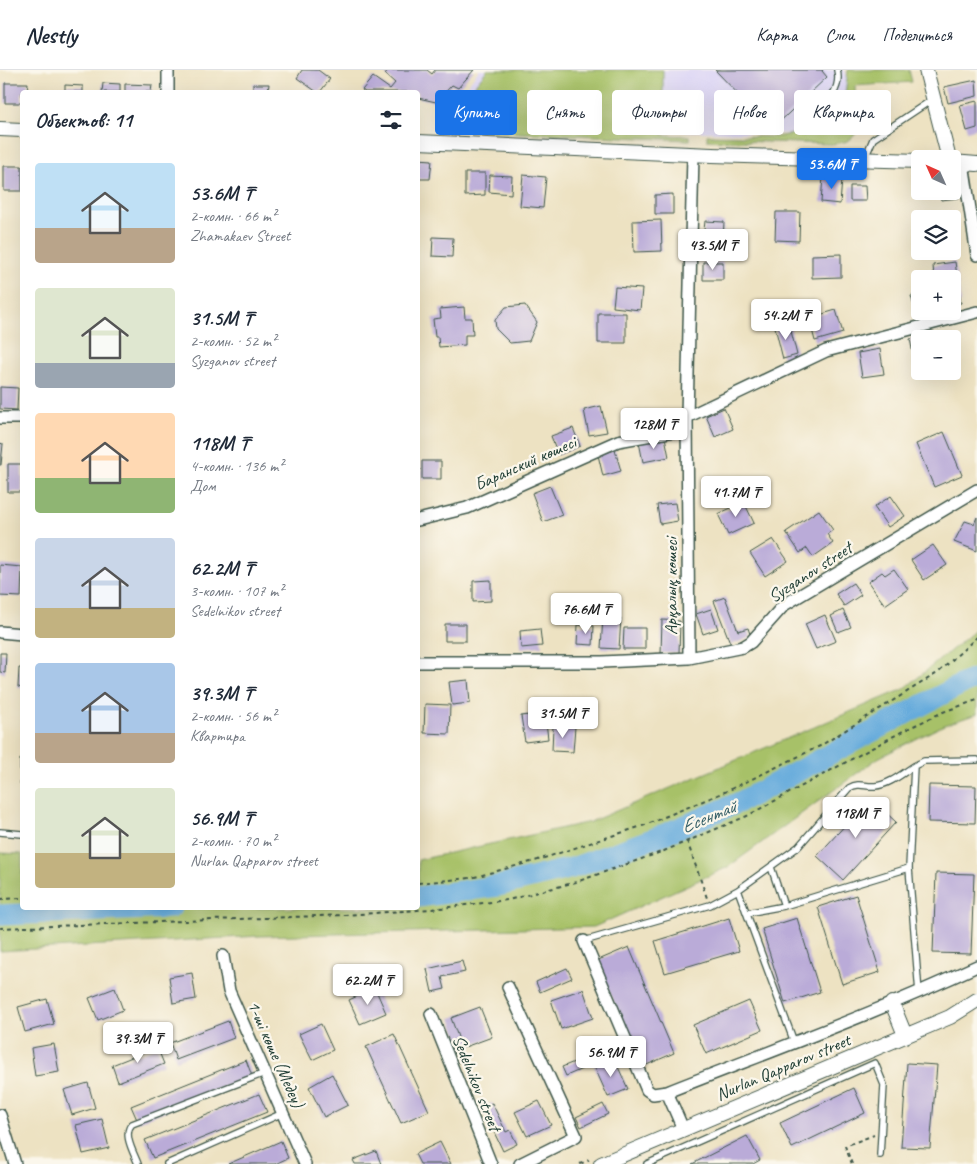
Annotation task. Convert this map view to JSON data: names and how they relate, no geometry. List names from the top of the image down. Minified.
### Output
{"streets":{"street":["Баранский көшесі","Syzganov street","Арқалық көшесі","1-ші көше (Медеу)","Nurlan Qapparov street","Sedelnikov street"]},"crossings":[["Баранский көшесі","Арқалық көшесі"],["Syzganov street","Арқалық көшесі"]],"water":["Есентай"],"north":"top left","page":{"header":"Nestly","nav":["Карта","Слои","Поделиться"],"chip":["Купить","Снять","Фильтры","Новое","Квартира"],"heading":"Объектов: 11","price":["53.6M ₸","43.5M ₸","54.2M ₸","128M ₸","41.7M ₸","76.6M ₸","31.5M ₸","118M ₸","62.2M ₸","39.3M ₸","56.9M ₸"],"map_buttons":["+","−"],"list":[{"name":"53.6M ₸","note":"2-комн. · 66 m² · Zhamakaev Street"},{"name":"31.5M ₸","note":"2-комн. · 52 m² · Syzganov street"},{"name":"118M ₸","note":"4-комн. · 136 m² · Дом"},{"name":"62.2M ₸","note":"3-комн. · 107 m² · Sedelnikov street"},{"name":"39.3M ₸","note":"2-комн. · 56 m² · Квартира"},{"name":"56.9M ₸","note":"2-комн. · 70 m² · Nurlan Qapparov street"}]}}
